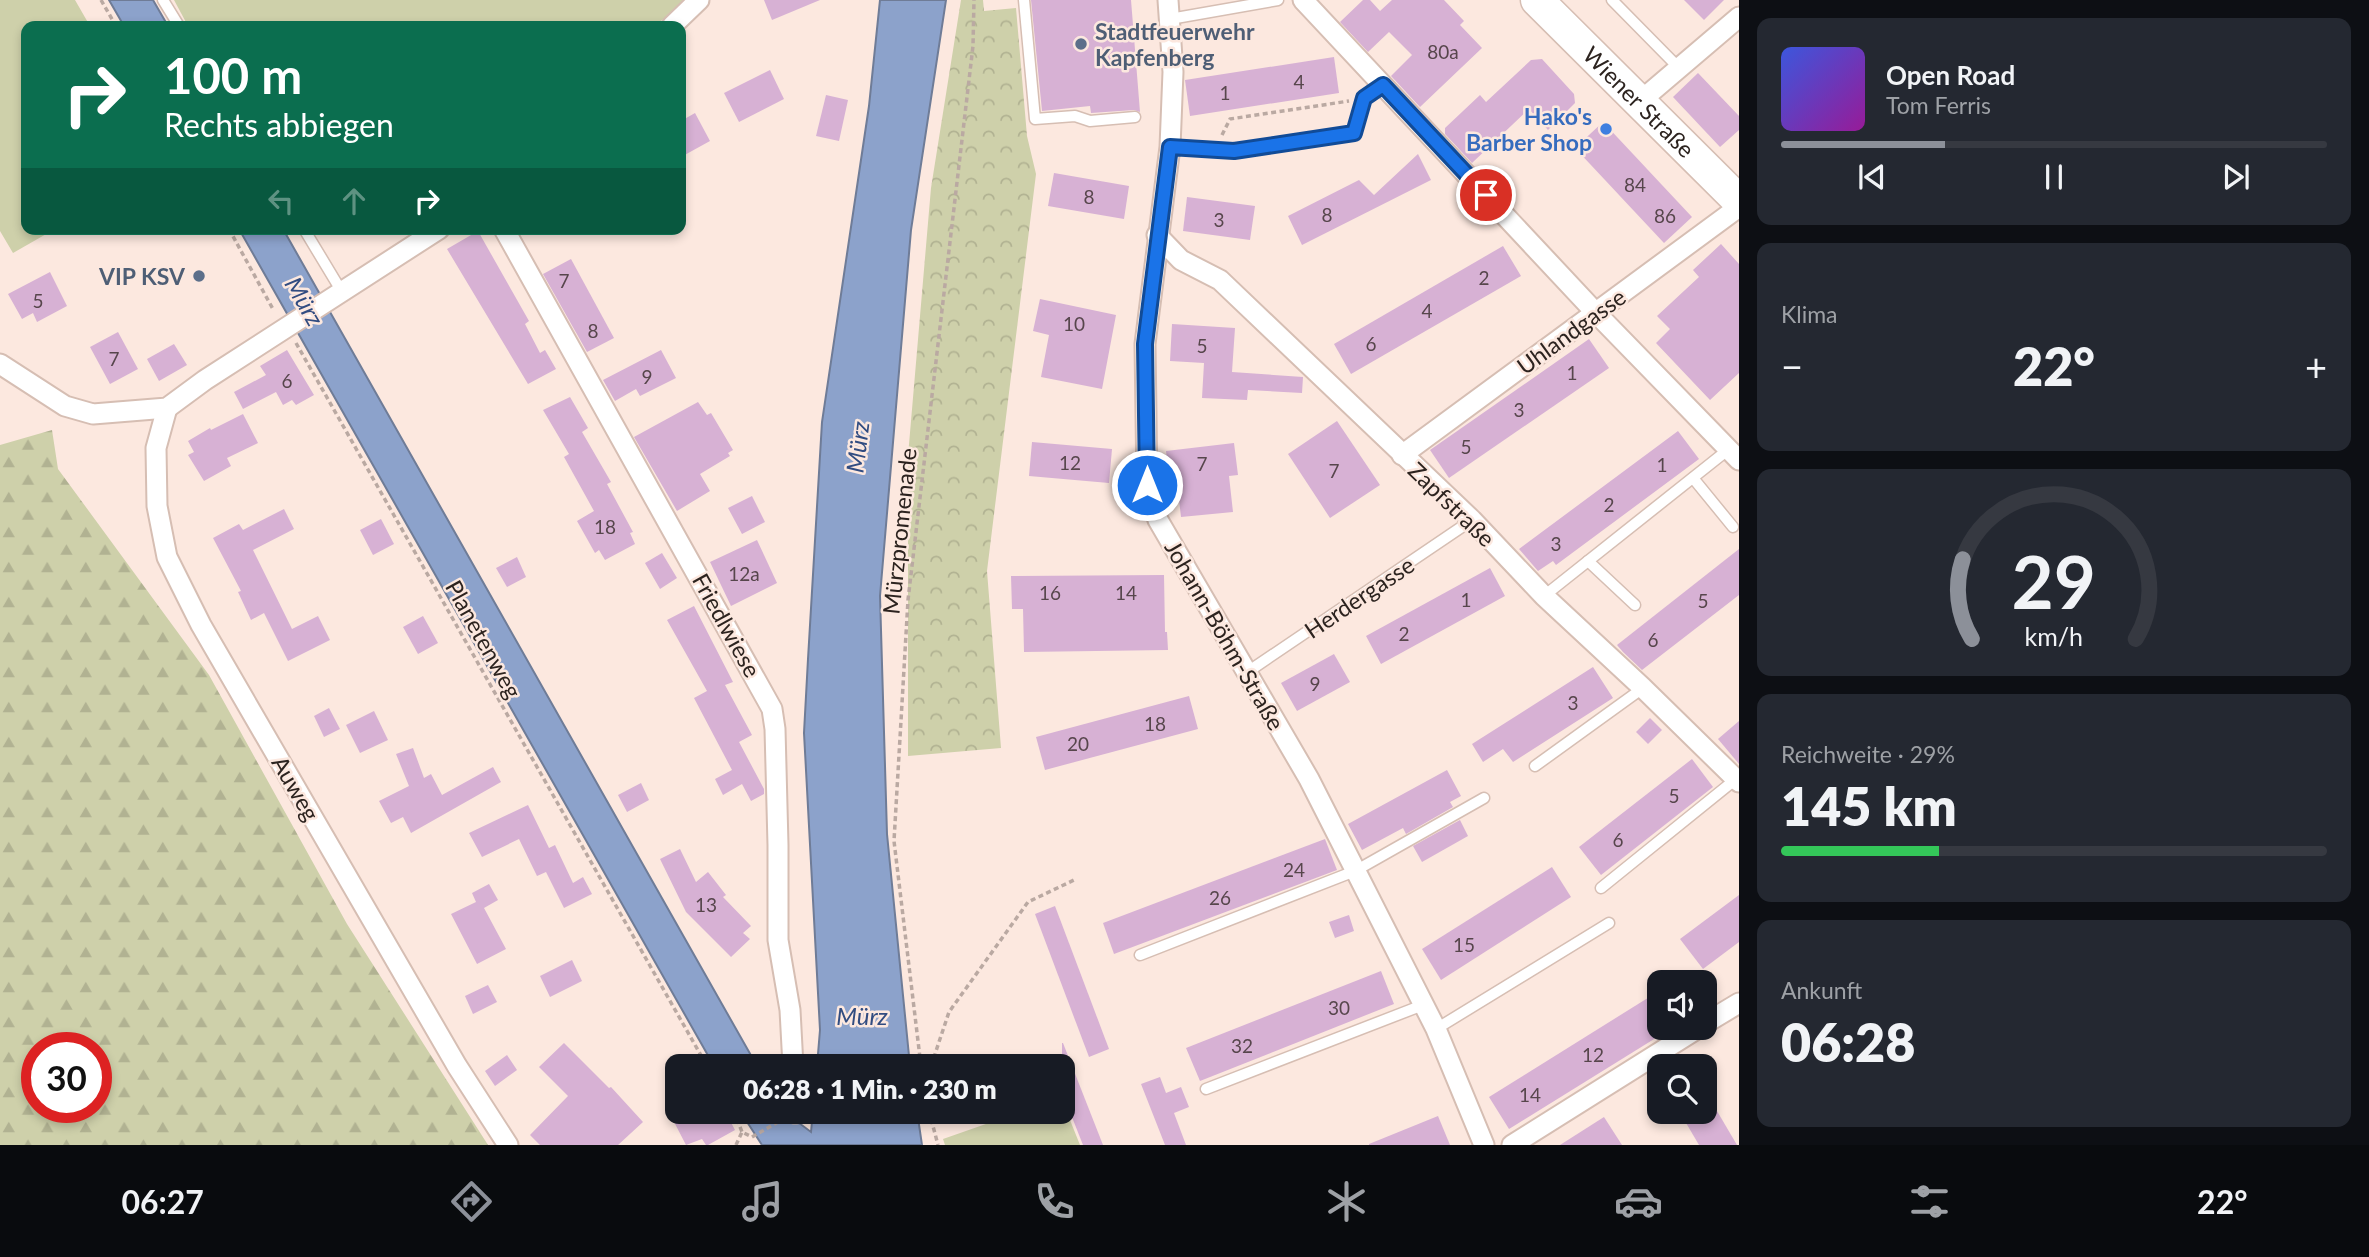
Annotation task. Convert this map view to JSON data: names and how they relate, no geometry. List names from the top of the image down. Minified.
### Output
{"streets":{"main road":["Wiener Straße"],"street":["Uhlandgasse","Zapfstraße","Friedlwiese","Johann-Böhm-Straße","Auweg"],"lane":["Herdergasse"],"path":["Mürzpromenade","Planetenweg"]},"crossings":[["Uhlandgasse","Zapfstraße"],["Zapfstraße","Herdergasse"],["Zapfstraße","Johann-Böhm-Straße"],["Herdergasse","Johann-Böhm-Straße"]],"water":["Mürz"],"places":["Stadtfeuerwehr Kapfenberg","Hako's Barber Shop","VIP KSV"],"house_numbers":["80a","4","1","84","8","8","86","3","2","7","5","4","10","8","6","5","7","1","9","6","3","5","12","7","1","7","2","18","3","12a","16","14","1","5","2","6","9","3","18","20","5","6","24","26","13","15","30","32","12","14"],"page":{"turn":["100 m","Rechts abbiegen"],"song":["Open Road","Tom Ferris"],"tile":["Klima",["Reichweite · 29%","145 km"],["Ankunft","06:28"]],"heat":["−","22°","+"],"limit":"30","trip":"06:28 · 1 Min. · 230 m","tabs":["06:27","22°"],"gauge":["29","km/h"]}}
